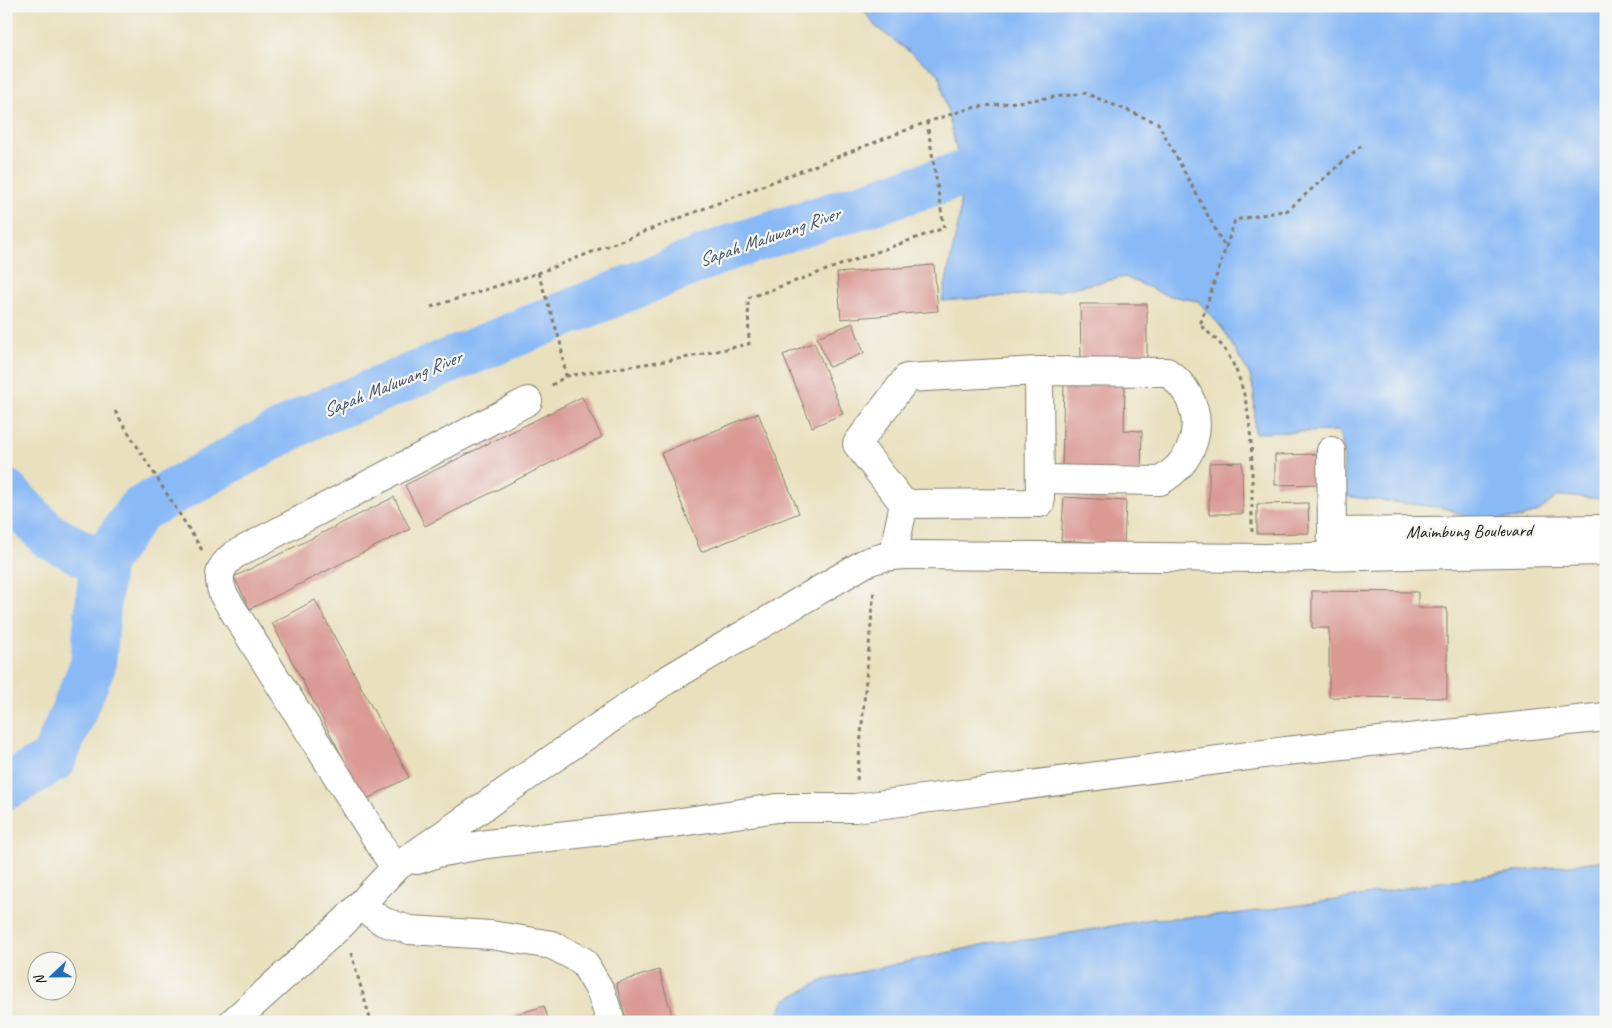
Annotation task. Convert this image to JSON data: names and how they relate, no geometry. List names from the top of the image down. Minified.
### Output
{"streets":{"street":["Maimbung Boulevard"]},"water":["Sapah Maluwang River"],"north":"left"}
